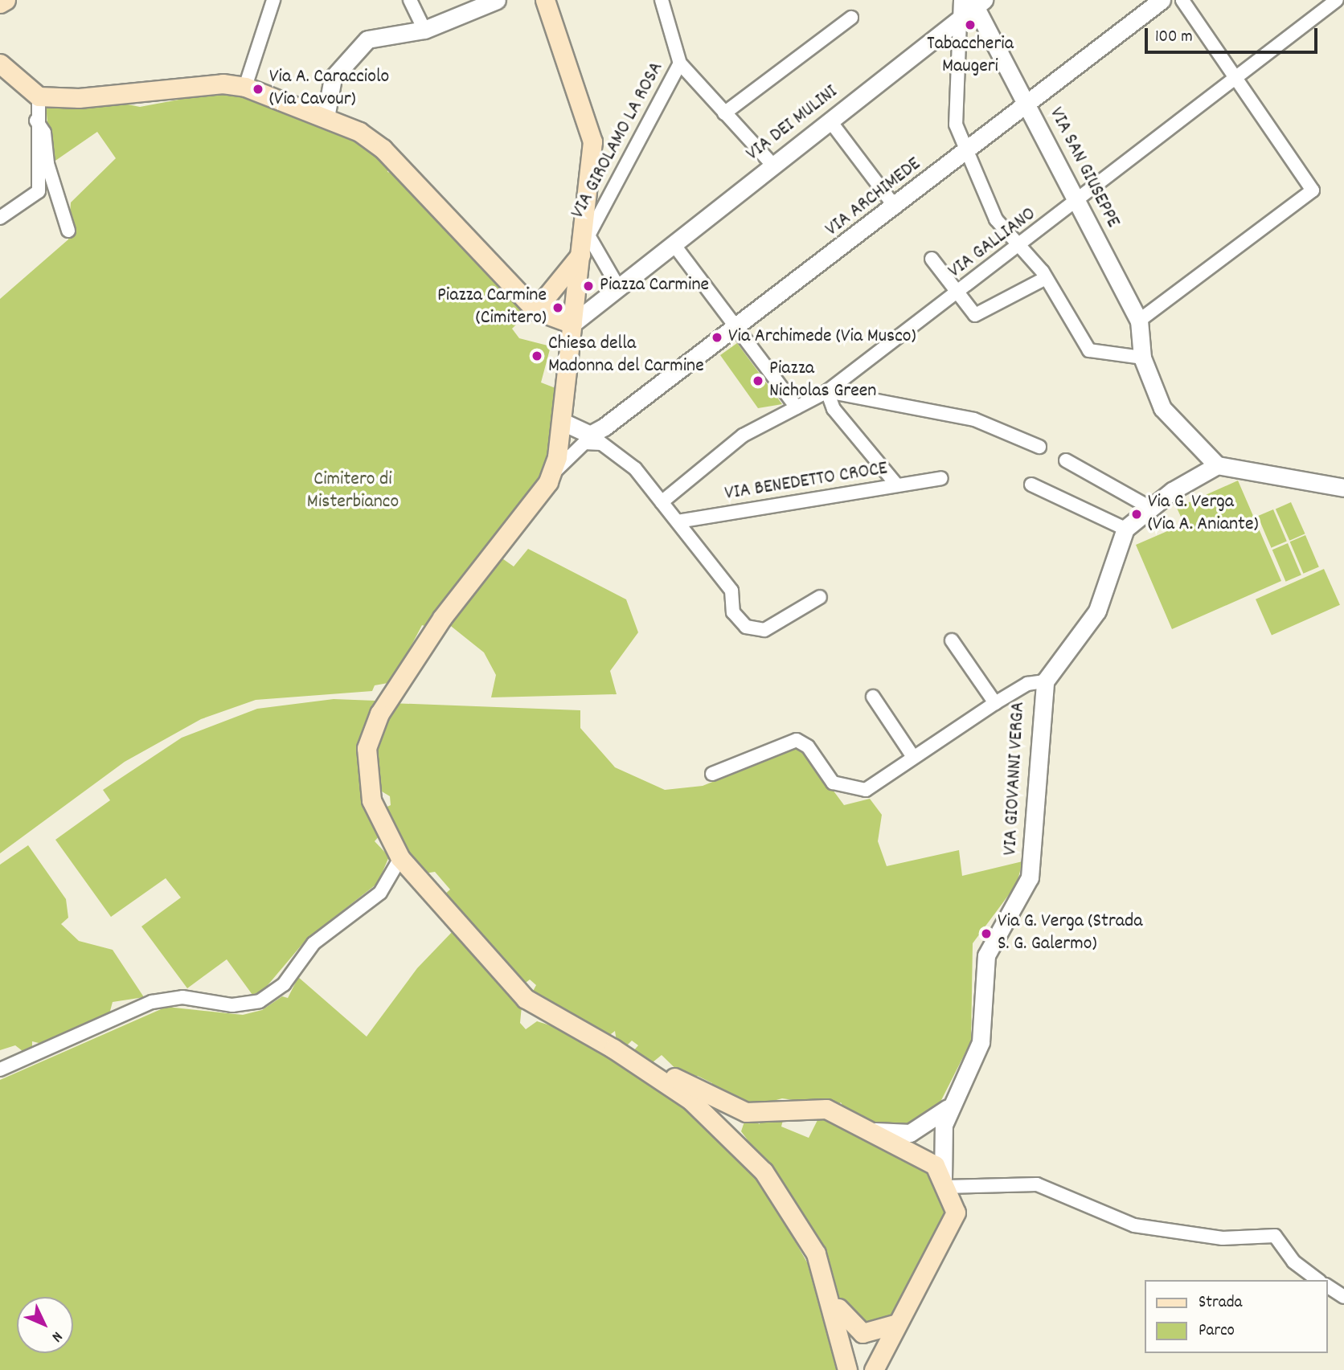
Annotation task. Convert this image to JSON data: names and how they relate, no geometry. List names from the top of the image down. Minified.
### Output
{"streets":{"street":["VIA DEI MULINI","VIA GIROLAMO LA ROSA","VIA SAN GIUSEPPE","VIA ARCHIMEDE","VIA GALLIANO","VIA BENEDETTO CROCE","VIA GIOVANNI VERGA"]},"crossings":[["VIA DEI MULINI","VIA SAN GIUSEPPE"],["VIA SAN GIUSEPPE","VIA ARCHIMEDE"],["VIA SAN GIUSEPPE","VIA GALLIANO"]],"parks":["Cimitero di Misterbianco"],"places":["Tabaccheria Maugeri","Via A. Caracciolo (Via Cavour)","Piazza Carmine","Piazza Carmine (Cimitero)","Via Archimede (Via Musco)","Chiesa della Madonna del Carmine","Piazza Nicholas Green","Via G. Verga (Via A. Aniante)","Via G. Verga (Strada S. G. Galermo)"],"legend":["Strada","Parco"],"scale_bar":"100 m","north":"bottom right"}
